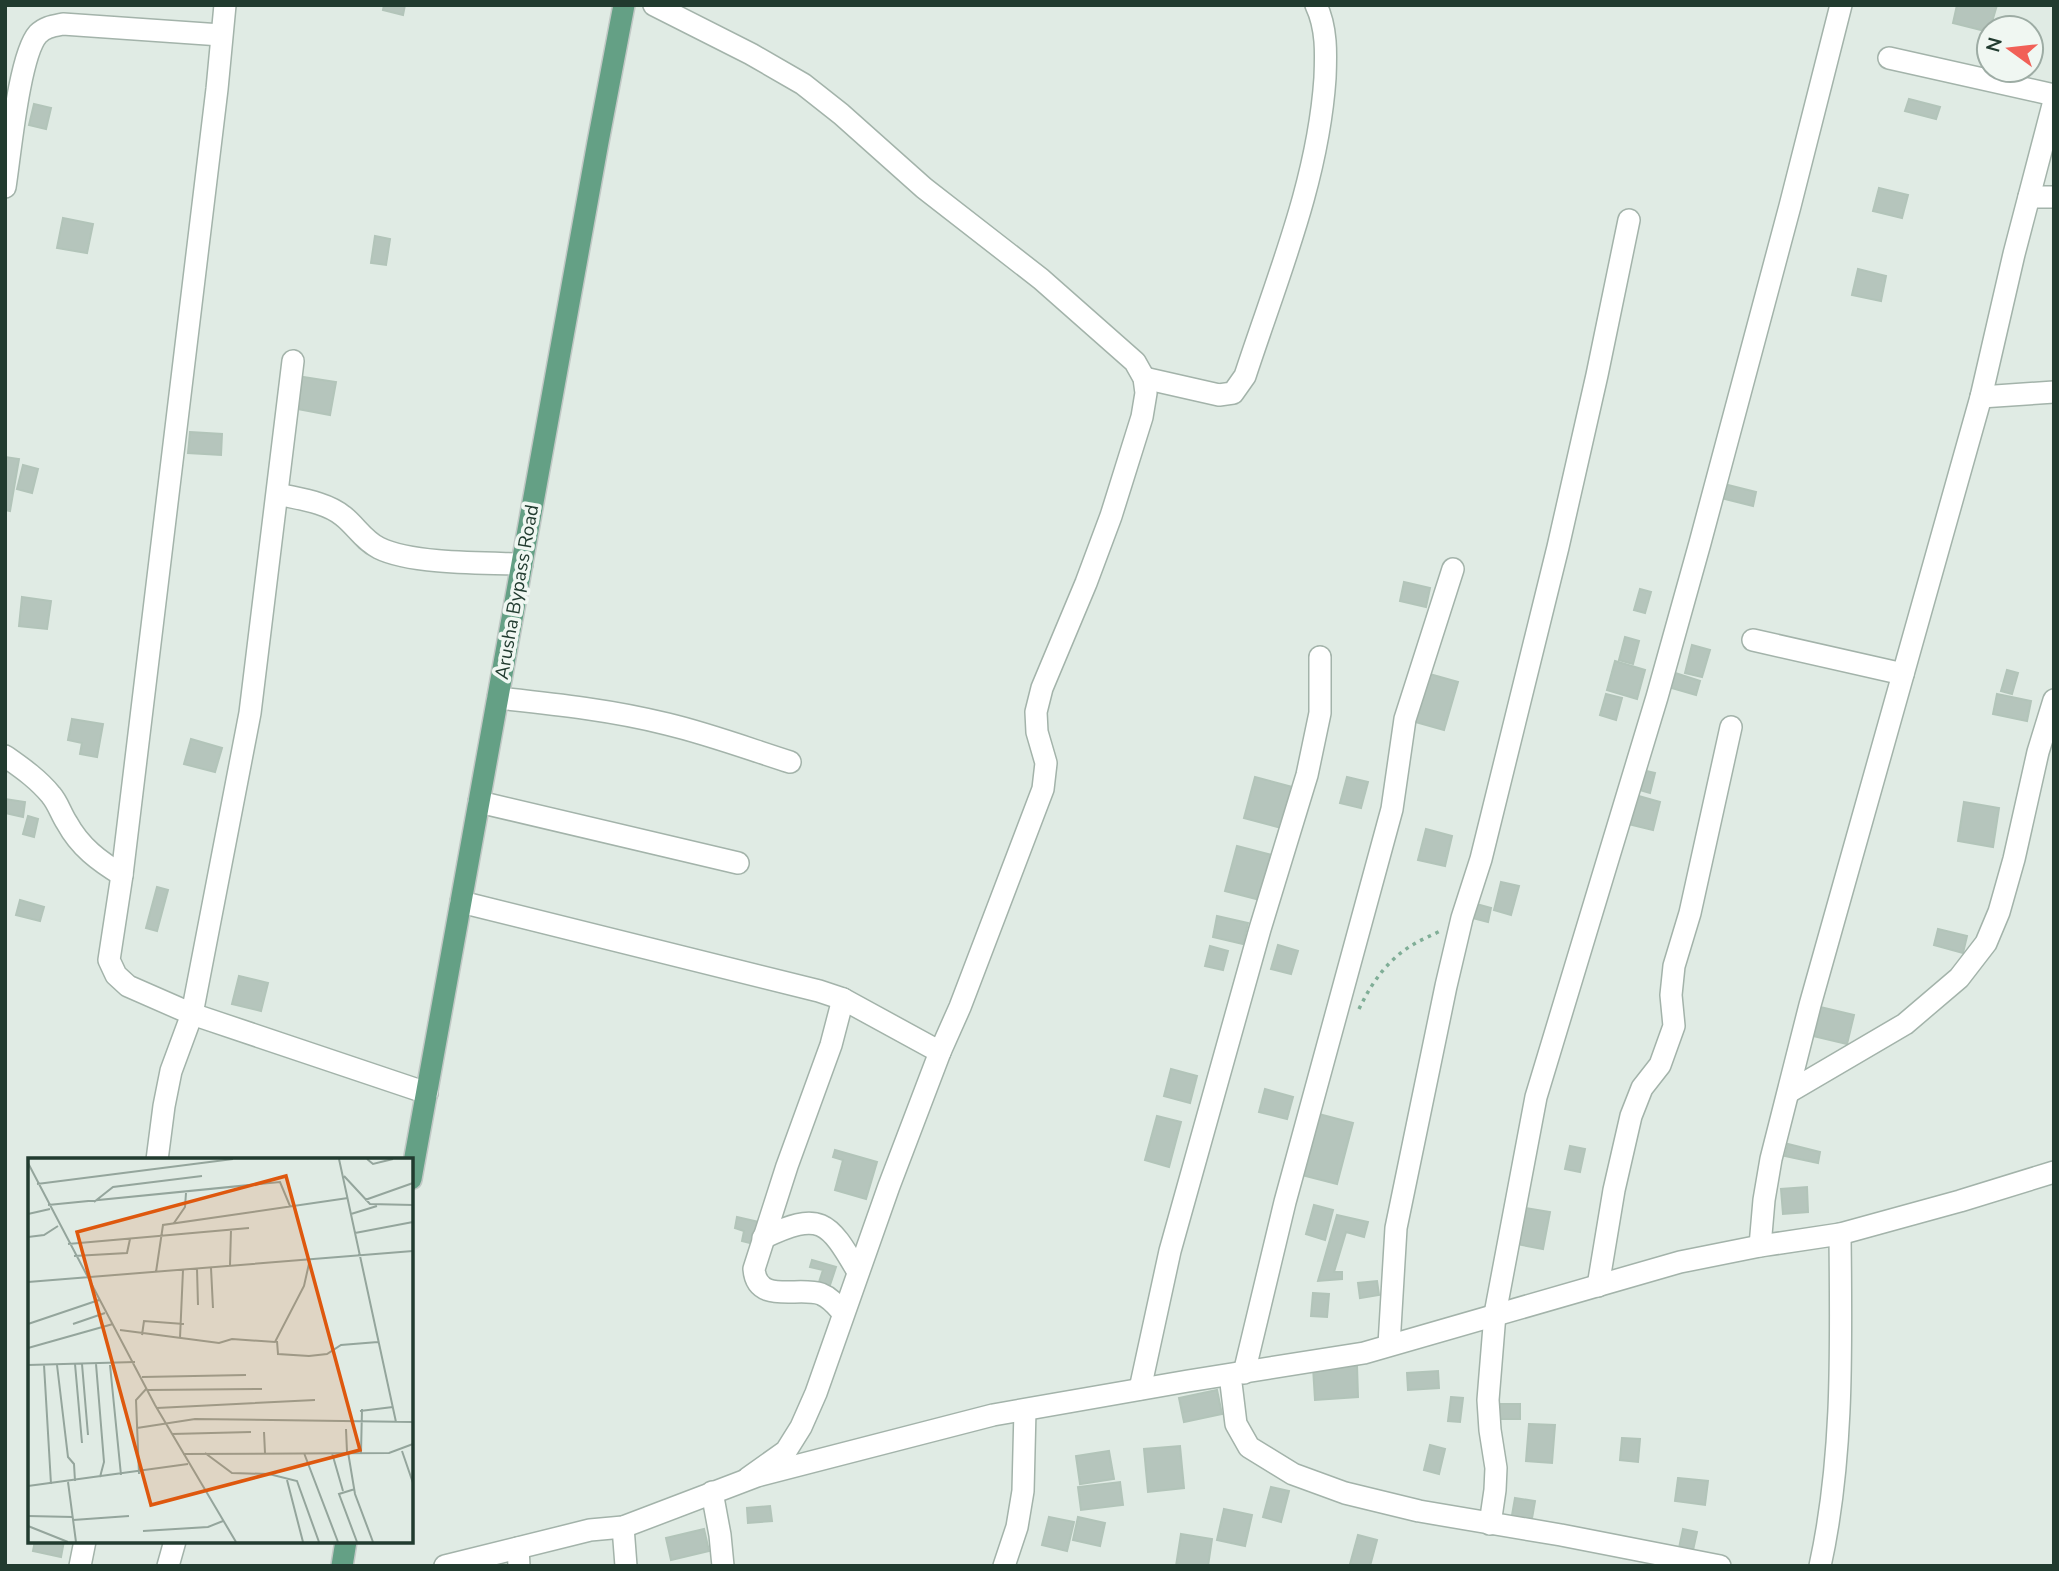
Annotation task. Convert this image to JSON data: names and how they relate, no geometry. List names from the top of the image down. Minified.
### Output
{"streets":{"main road":["Arusha Bypass Road"]},"north":"left"}
